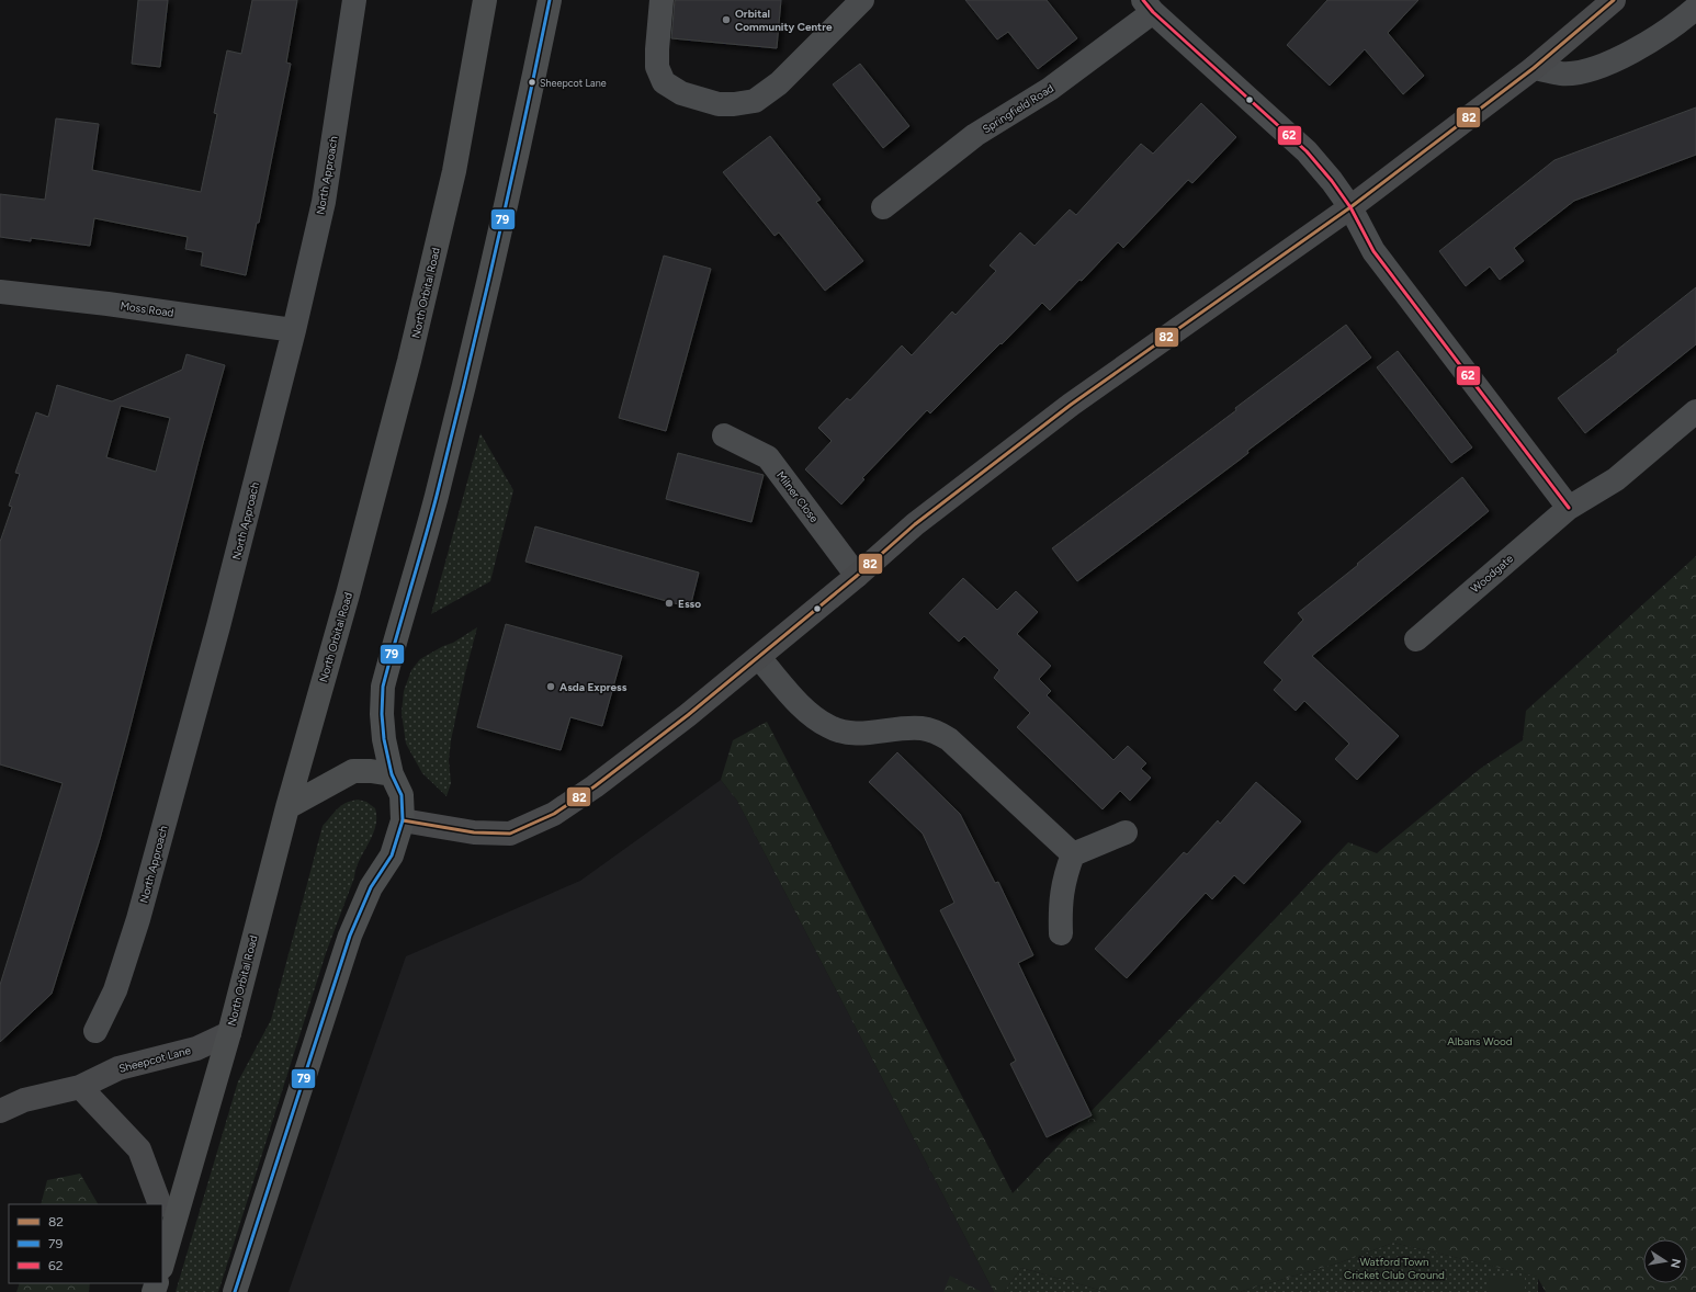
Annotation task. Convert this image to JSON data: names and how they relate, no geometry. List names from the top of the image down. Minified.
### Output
{"streets":{"highway":["North Orbital Road"],"street":["Springfield Road","North Approach","Moss Road","Milner Close","Woodgate","Sheepcot Lane"]},"crossings":[["North Approach","Moss Road"],["North Orbital Road","Sheepcot Lane"]],"parks":["Albans Wood","Watford Town Cricket Club Ground"],"places":["Orbital Community Centre","Sheepcot Lane","Esso","Asda Express"],"lines":["transit line 82","transit line 79","transit line 62"],"legend":["82","79","62"],"north":"right"}
